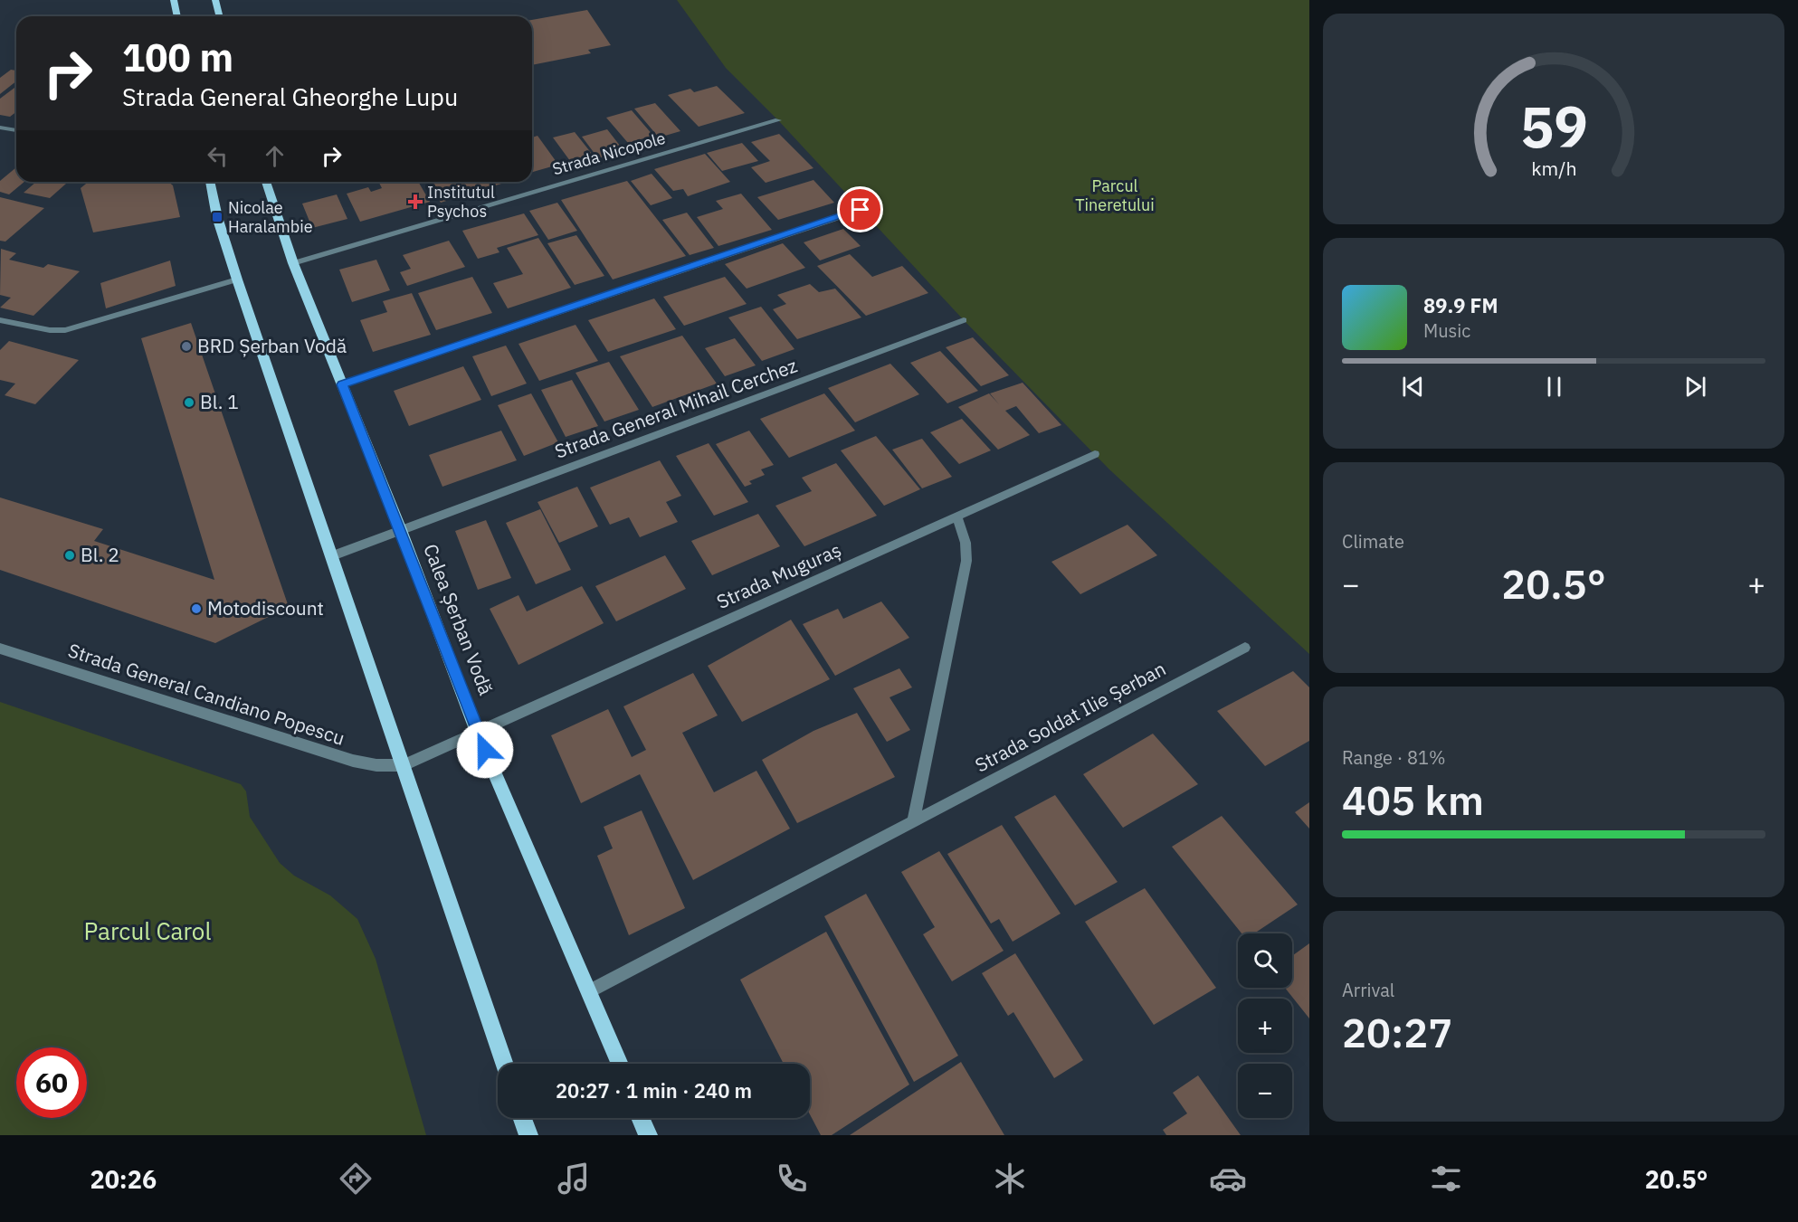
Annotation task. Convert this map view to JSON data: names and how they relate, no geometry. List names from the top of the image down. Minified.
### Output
{"streets":{"main road":["Calea Șerban Vodă"],"street":["Strada Nicopole","Strada General Mihail Cerchez","Strada Muguraș","Strada General Candiano Popescu","Strada Soldat Ilie Șerban"]},"crossings":[["Strada Nicopole","Calea Șerban Vodă"],["Strada General Mihail Cerchez","Calea Șerban Vodă"],["Strada Muguraș","Calea Șerban Vodă"],["Strada Muguraș","Strada General Candiano Popescu"],["Calea Șerban Vodă","Strada Soldat Ilie Șerban"]],"parks":["Parcul Tineretului","Parcul Carol"],"places":{"health":["Institutul Psychos"],"transit":["Nicolae Haralambie"],"other":["BRD Șerban Vodă","Bl. 1","Bl. 2","Motodiscount"]},"page":{"turn":["100 m","Strada General Gheorghe Lupu"],"song":["89.9 FM","Music"],"tile":["Climate",["Range · 81%","405 km"],["Arrival","20:27"]],"heat":["−","20.5°","+"],"map_buttons":["+","−"],"limit":"60","trip":"20:27 · 1 min · 240 m","tabs":["20:26","20.5°"],"gauge":["59","km/h"]}}
